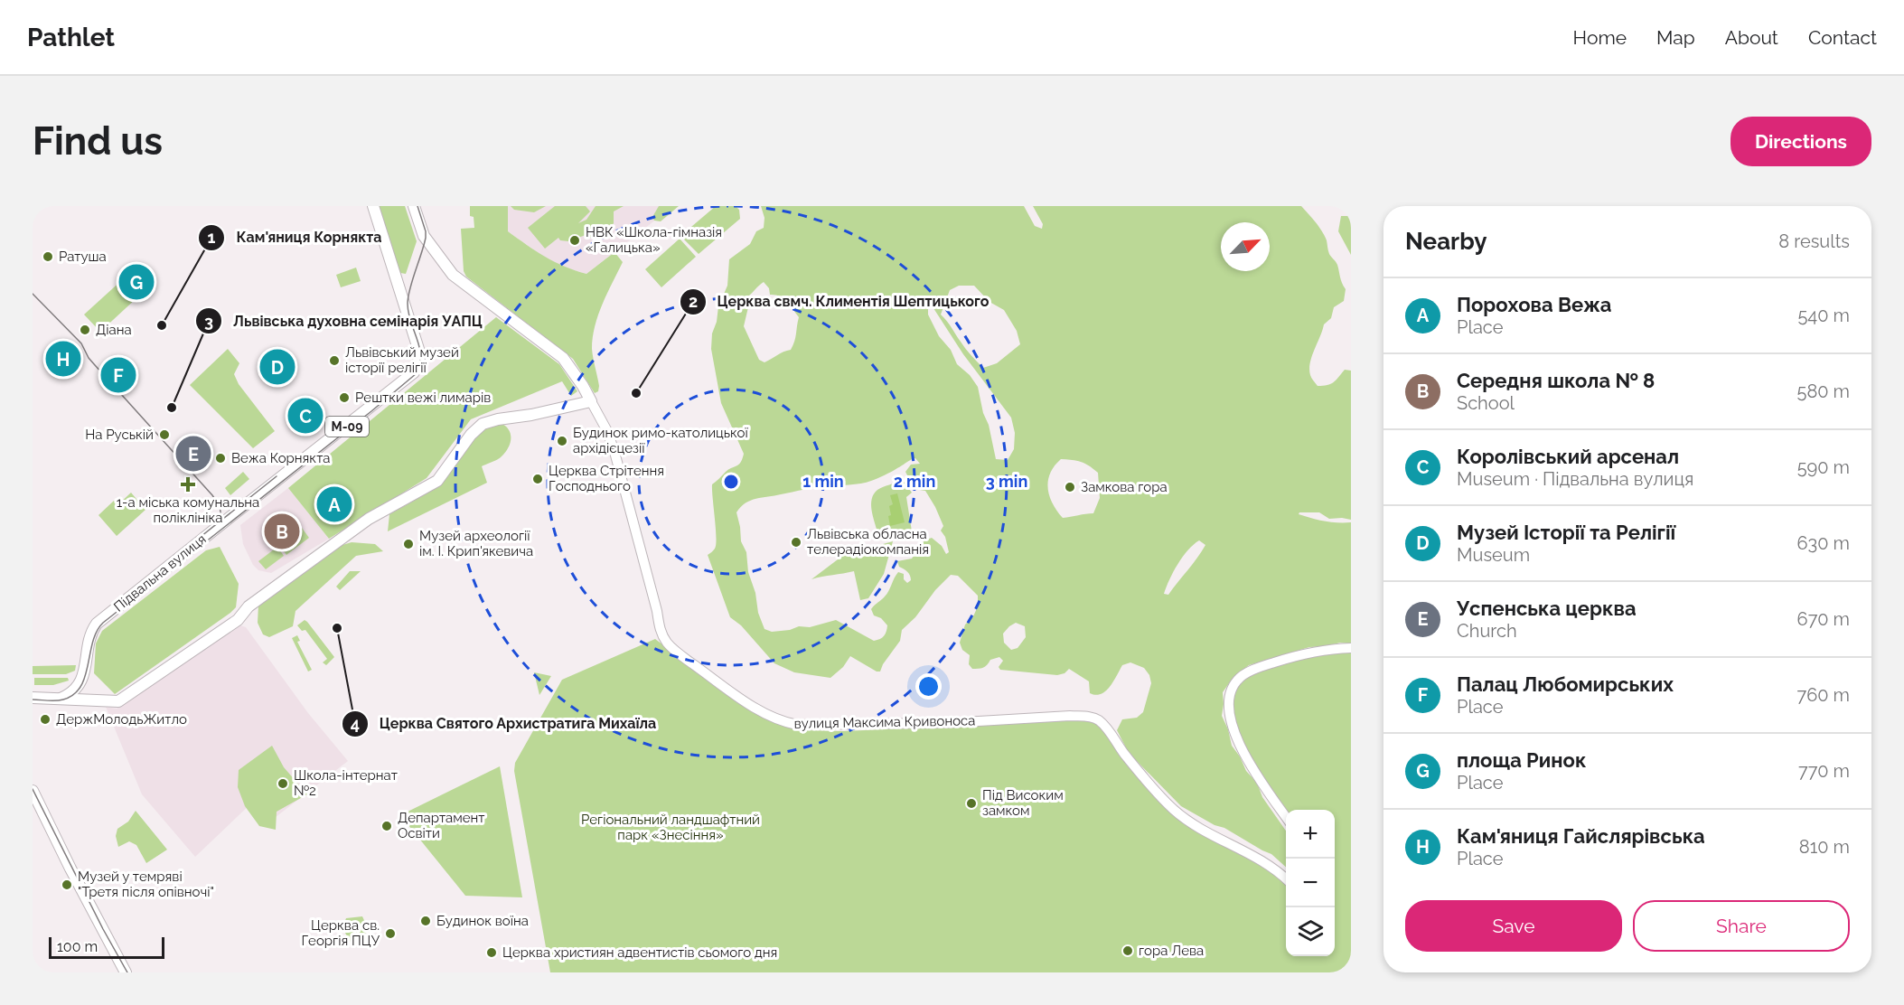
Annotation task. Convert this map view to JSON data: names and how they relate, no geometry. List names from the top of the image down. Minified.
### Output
{"streets":{"main road":["М-09","Підвальна вулиця","вулиця Максима Кривоноса"]},"parks":["Регіональний ландшафтний парк «Знесіння»"],"places":{"other":["НВК «Школа-гімназія «Галицька»","Ратуша","Кам'яниця Корнякта","Діана","Львівський музей історії релігії","Церква свмч. Климентія Шептицького","Рештки вежі лимарів","Львівська духовна семінарія УАПЦ","На Руській","Будинок римо-католицької архідієцезії","Вежа Корнякта","Церква Стрітення Господнього","Замкова гора","Львівська обласна телерадіокомпанія","Музей археології ім. І. Крип'якевича","Церква Святого Архистратига Михаїла","ДержМолодьЖитло","Школа-інтернат №2","Під Високим замком","Департамент Освіти","Музей у темряві \"Третя після опівночі\"","Будинок воїна","Церква св. Георгія ПЦУ","гора Лева","Церква християн адвентистів сьомого дня"],"health":["1-а міська комунальна поліклініка"]},"scale_bar":"100 m","north":"top right","page":{"header":"Pathlet","nav":["Home","Map","About","Contact"],"buttons":["Directions",["Save","Share"]],"title":"Find us","heading":["Nearby","8 results"],"pins":["G","H","D","F","C","E","A","B"],"list":[{"mark":"A","name":"Порохова Вежа","note":"Place","value":"540 m"},{"mark":"B","name":"Середня школа № 8","note":"School","value":"580 m"},{"mark":"C","name":"Королівський арсенал","note":"Museum · Підвальна вулиця","value":"590 m"},{"mark":"D","name":"Музей Історії та Релігії","note":"Museum","value":"630 m"},{"mark":"E","name":"Успенська церква","note":"Church","value":"670 m"},{"mark":"F","name":"Палац Любомирських","note":"Place","value":"760 m"},{"mark":"G","name":"площа Ринок","note":"Place","value":"770 m"},{"mark":"H","name":"Кам'яниця Гайслярівська","note":"Place","value":"810 m"}],"map_buttons":["+","−"],"scale":"100 m"},"rings":["1 min","2 min","3 min"]}
